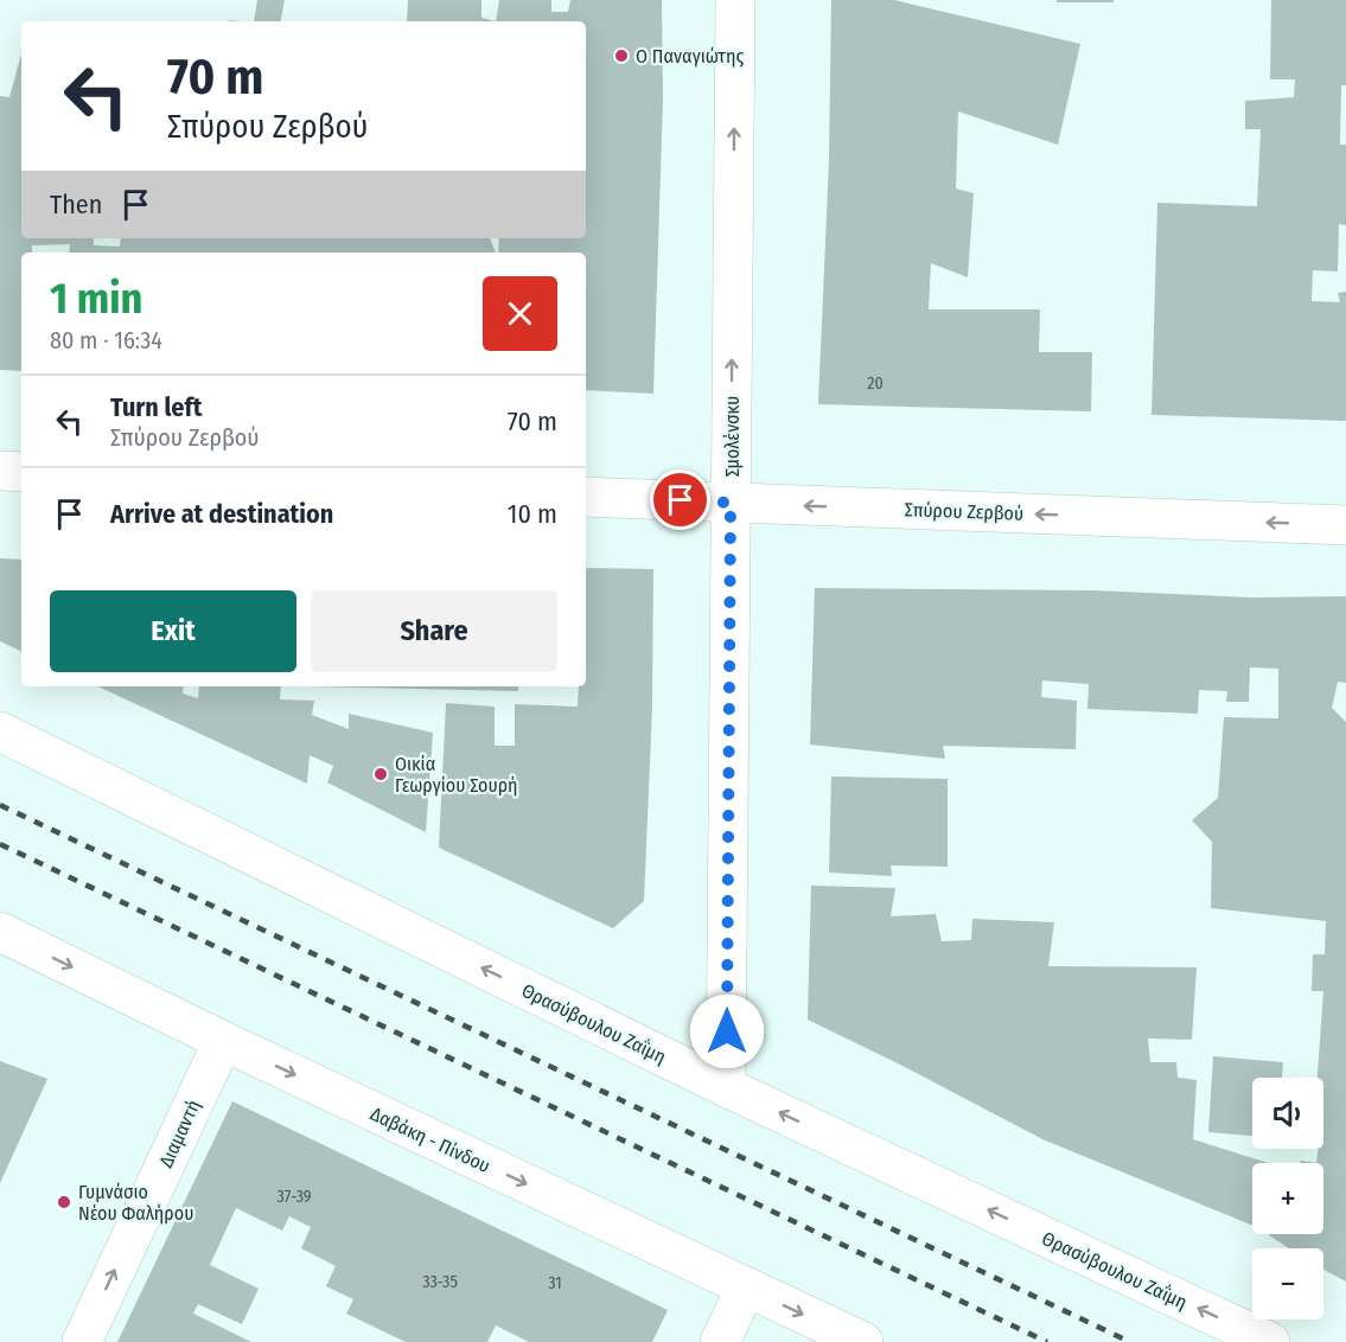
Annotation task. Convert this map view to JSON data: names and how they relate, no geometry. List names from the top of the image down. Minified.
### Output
{"streets":{"street":["Σμολένσκυ","Σπύρου Ζερβού","Θρασύβουλου Ζαΐμη","Διαμαντή","Δαβάκη - Πίνδου"]},"crossings":[["Σμολένσκυ","Σπύρου Ζερβού"],["Σμολένσκυ","Θρασύβουλου Ζαΐμη"],["Διαμαντή","Δαβάκη - Πίνδου"]],"one_way":["Σμολένσκυ","Σπύρου Ζερβού","Θρασύβουλου Ζαΐμη","Διαμαντή","Δαβάκη - Πίνδου"],"places":["Ο Παναγιώτης","Οικία Γεωργίου Σουρή","Γυμνάσιο Νέου Φαλήρου"],"house_numbers":["20","37-39","33-35","31"],"page":{"turn":["70 m","Σπύρου Ζερβού"],"then":"Then","heading":["1 min","80 m · 16:34"],"list":[{"name":"Turn left","note":"Σπύρου Ζερβού","value":"70 m"},{"name":"Arrive at destination","value":"10 m"}],"buttons":["Exit","Share"],"map_buttons":["+","−"]}}
